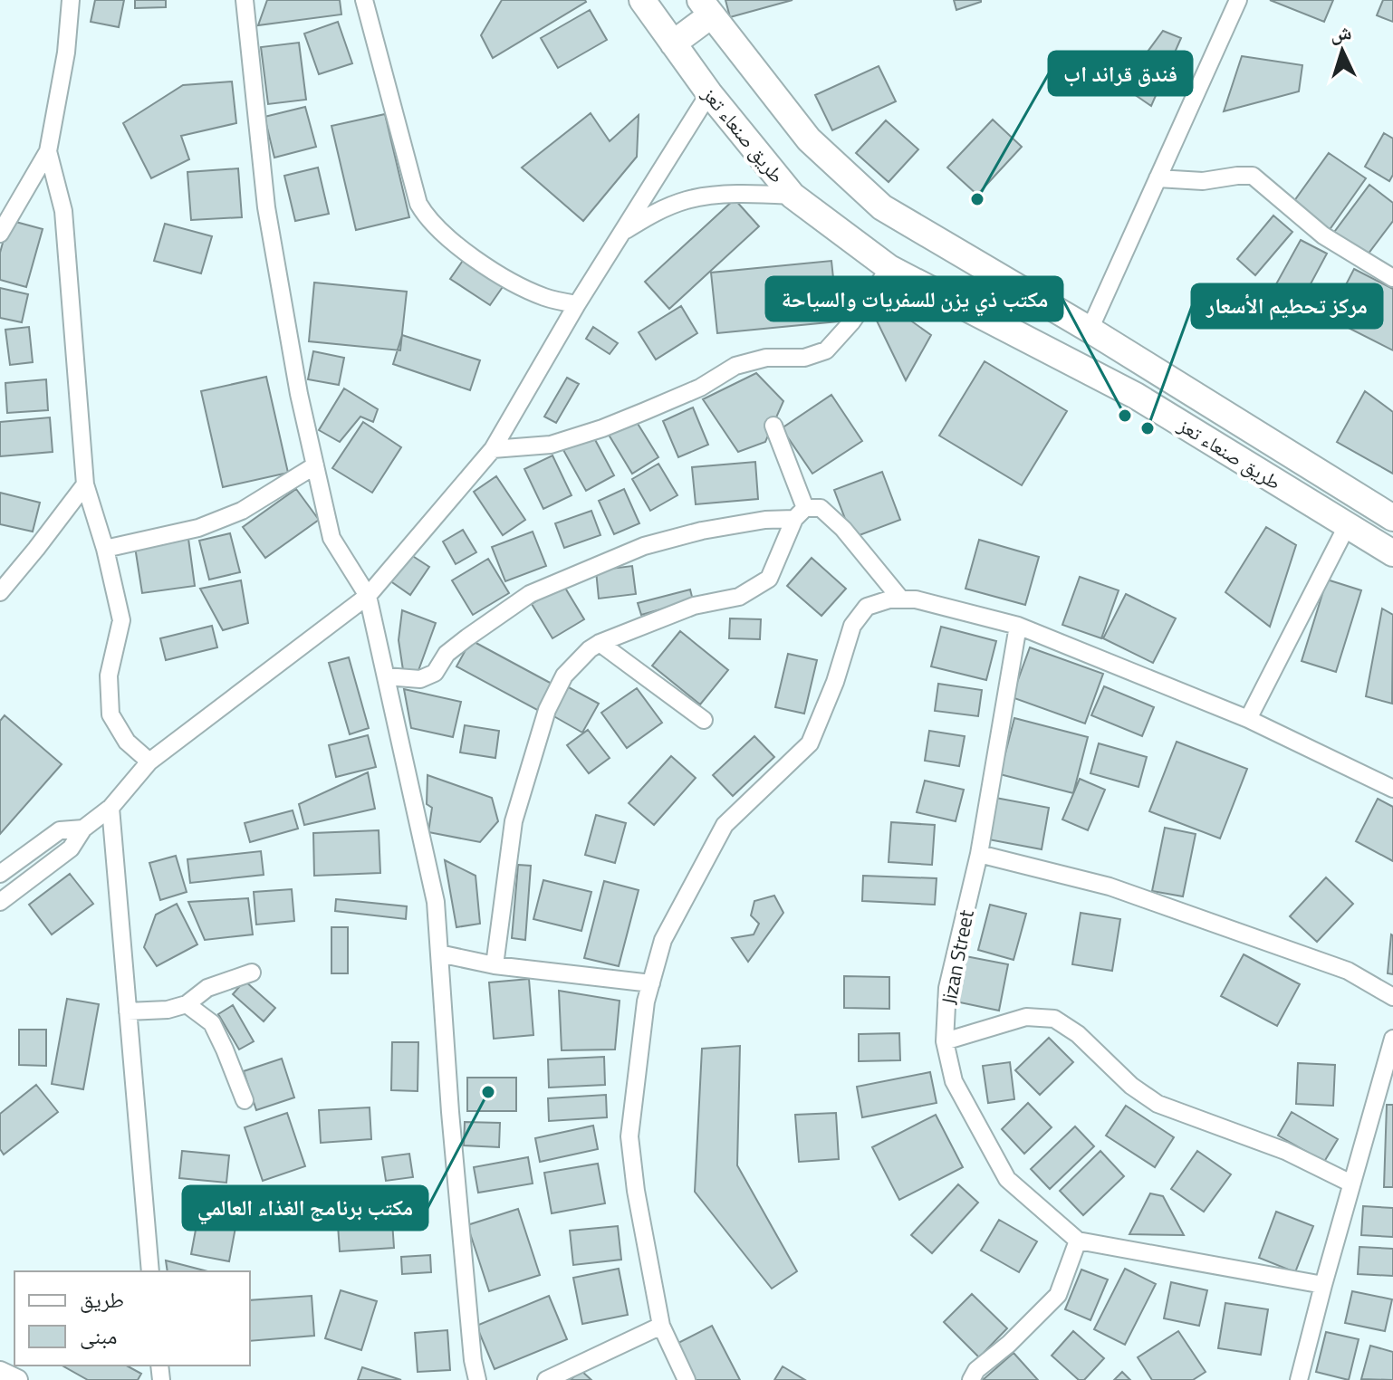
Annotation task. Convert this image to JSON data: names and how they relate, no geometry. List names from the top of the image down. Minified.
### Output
{"streets":{"highway":["طريق صنعاء تعز"],"street":["Jizan Street"]},"places":["فندق قراند اب","مكتب ذي يزن للسفريات والسياحة","مركز تحطيم الأسعار","مكتب برنامج الغذاء العالمي"],"legend":["طريق","مبنى"],"north":"top"}
